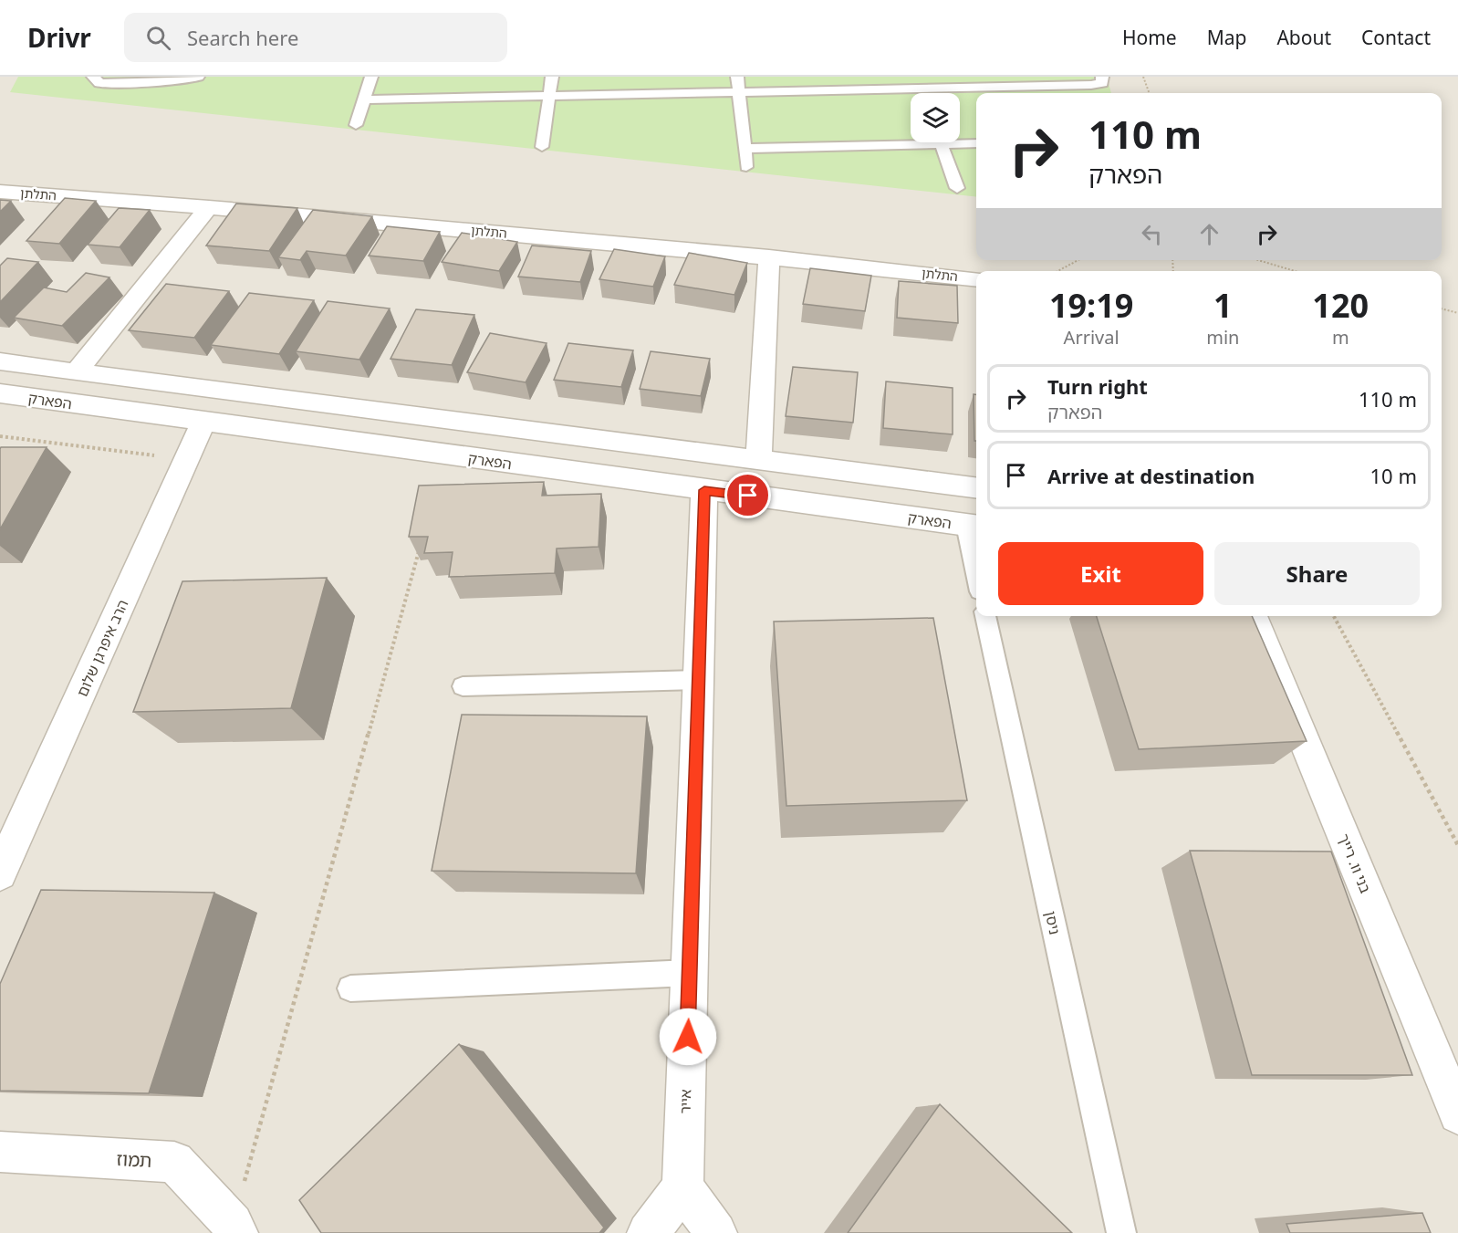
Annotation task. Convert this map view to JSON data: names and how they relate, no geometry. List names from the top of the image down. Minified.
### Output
{"streets":{"street":["התלתן","הפארק","הרב איפרגן שלום","בני וו. רייך","אייר","תמוז"],"lane":["ניסן"]},"crossings":[["הפארק","הרב איפרגן שלום"],["הפארק","אייר"]],"page":{"header":"Drivr","search":"Search here","nav":["Home","Map","About","Contact"],"turn":["110 m","הפארק"],"eta":["19:19","Arrival","1","min","120","m"],"list":[{"name":"Turn right","note":"הפארק","value":"110 m"},{"name":"Arrive at destination","value":"10 m"}],"buttons":["Exit","Share"]}}
